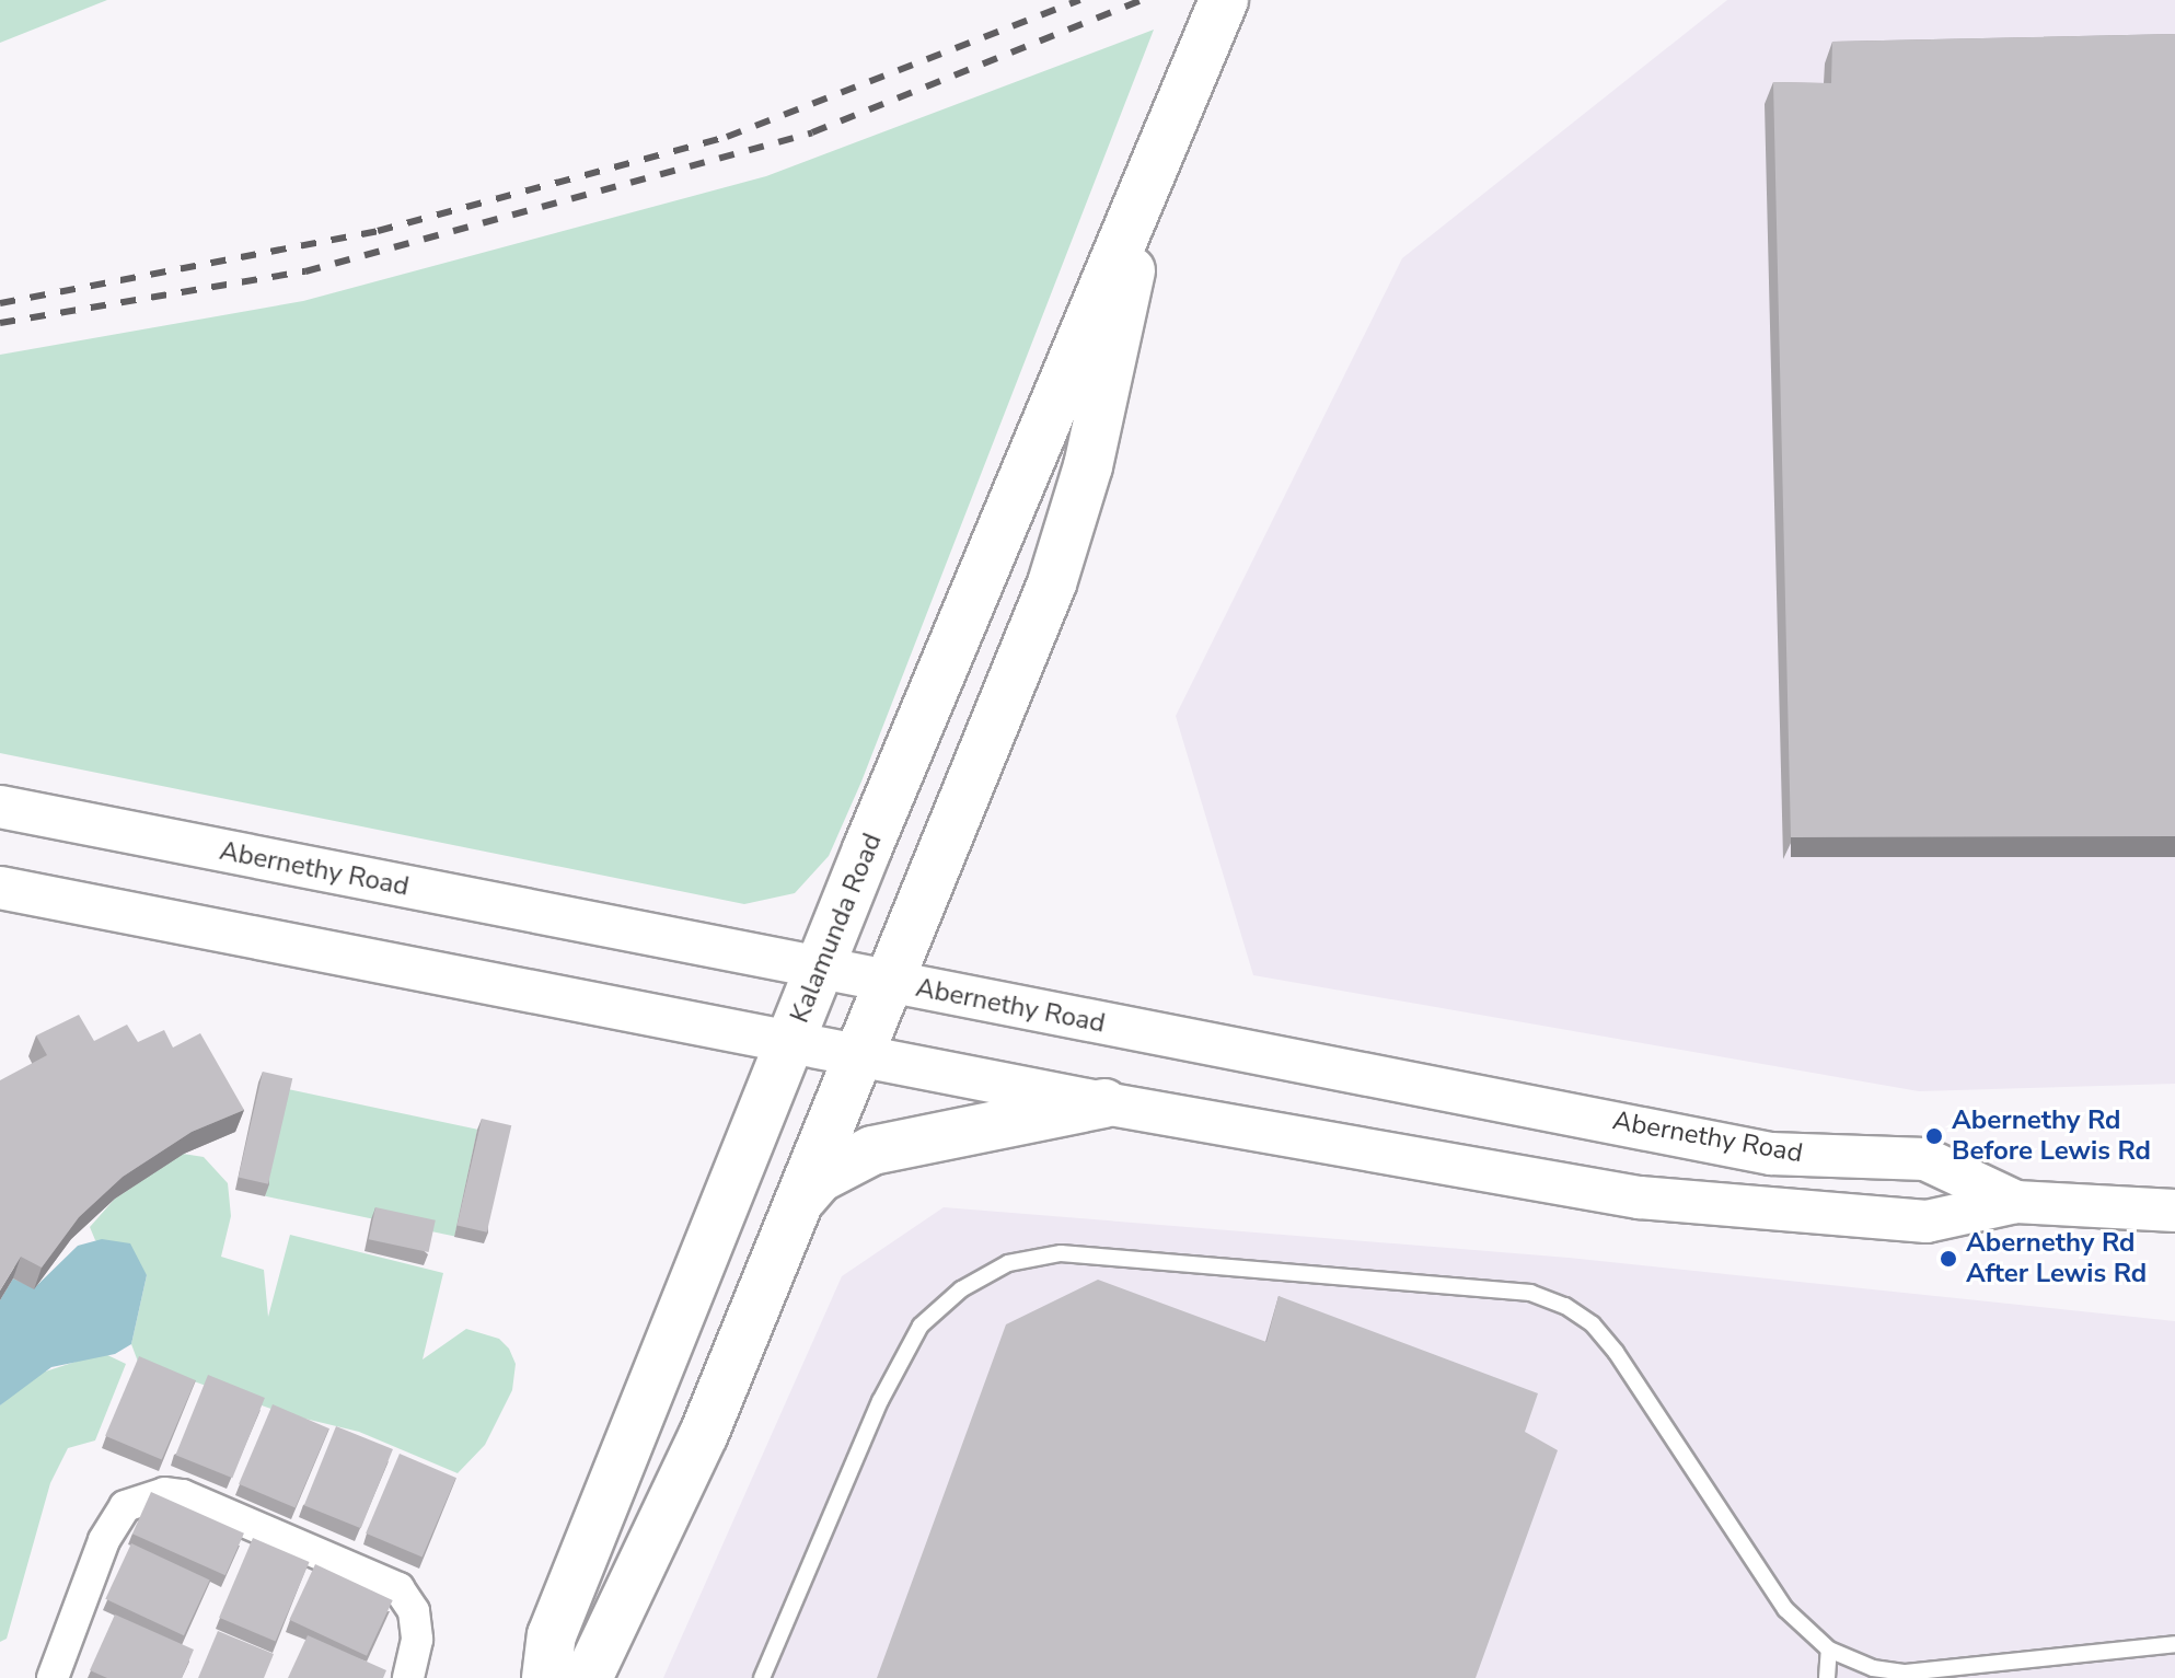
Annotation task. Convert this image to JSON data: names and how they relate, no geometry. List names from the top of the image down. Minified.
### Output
{"streets":{"main road":["Abernethy Road","Kalamunda Road"]},"crossings":[["Abernethy Road","Kalamunda Road"]],"places":["Abernethy Rd Before Lewis Rd","Abernethy Rd After Lewis Rd"]}
